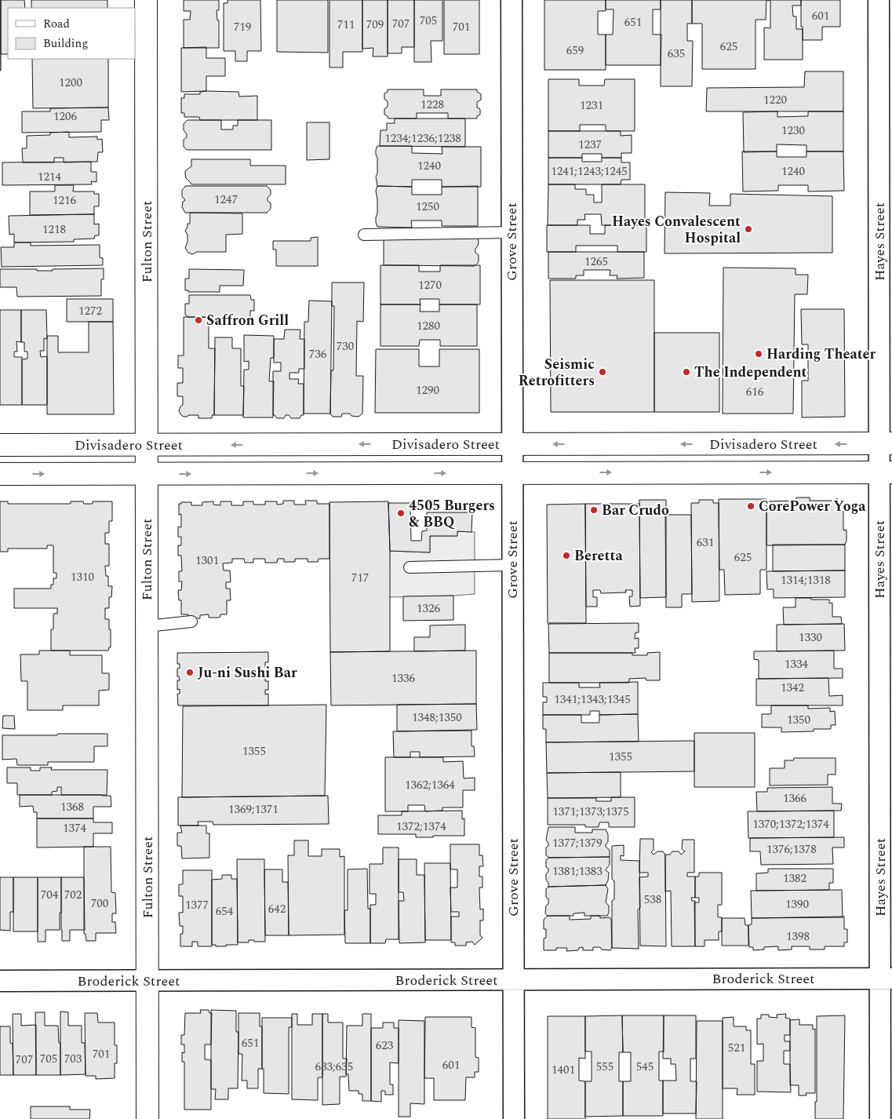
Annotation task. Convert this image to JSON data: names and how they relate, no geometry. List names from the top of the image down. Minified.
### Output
{"streets":{"main road":["Fulton Street","Divisadero Street"],"street":["Grove Street","Hayes Street","Broderick Street"]},"crossings":[["Fulton Street","Divisadero Street"],["Fulton Street","Broderick Street"],["Grove Street","Divisadero Street"],["Grove Street","Broderick Street"],["Hayes Street","Divisadero Street"],["Hayes Street","Broderick Street"]],"places":["Hayes Convalescent Hospital","Saffron Grill","Harding Theater","Seismic Retrofitters","The Independent","CorePower Yoga","Bar Crudo","4505 Burgers & BBQ","Beretta","Ju-ni Sushi Bar"],"house_numbers":["601","705","651","707","711","709","719","701","625","659","635","1200","1220","1228","1231","1206","1230","1234;1236;1238","1237","1240","1241;1243;1245","1240","1214","1247","1216","1250","1218","1265","1270","1272","1280","730","736","1290","616","631","625","1301","1310","717","1314;1318","1326","1330","1334","1336","1342","1341;1343;1345","1348;1350","1350","1355","1355","1362;1364","1366","1368","1369;1371","1371;1373;1375","1370;1372;1374","1372;1374","1374","1377;1379","1376;1378","1381;1383","1382","704","702","538","700","1390","1377","642","654","1398","651","623","521","701","705","703","707","601","633;635","555","545","1401"],"legend":["Road","Building"]}
